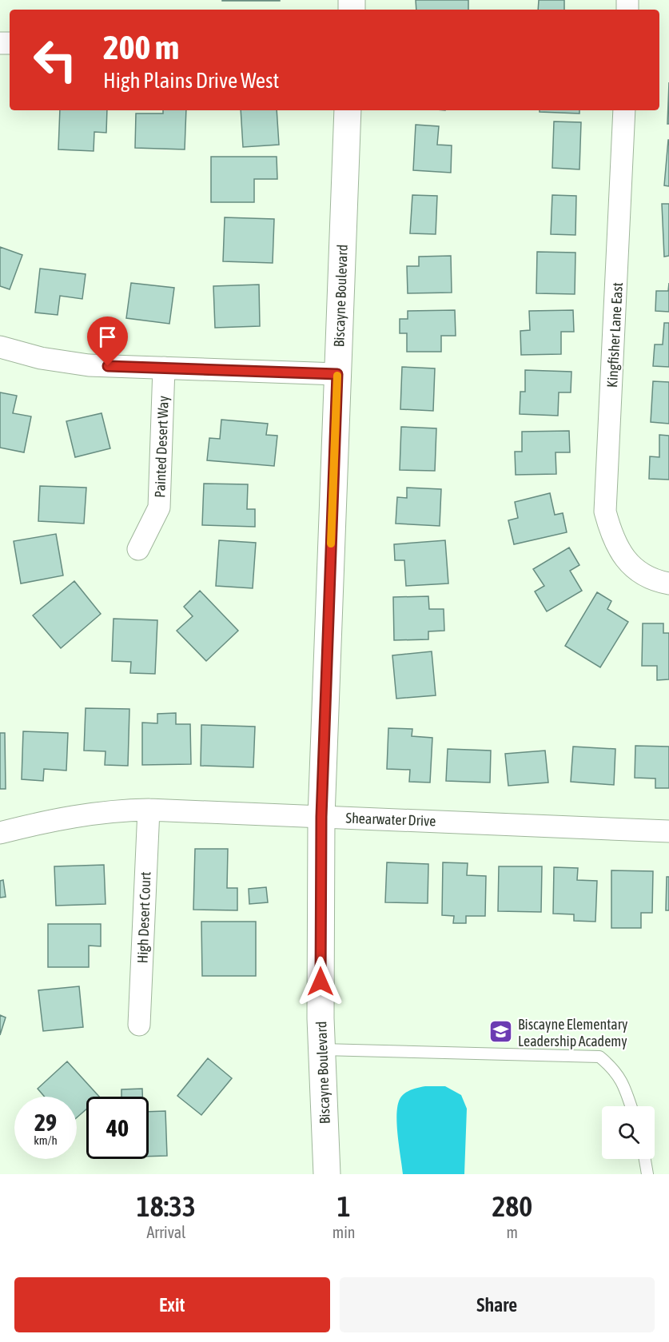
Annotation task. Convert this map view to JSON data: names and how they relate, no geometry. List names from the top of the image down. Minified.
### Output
{"streets":{"street":["Biscayne Boulevard","Kingfisher Lane East","Painted Desert Way","Shearwater Drive","High Desert Court"]},"crossings":[["Biscayne Boulevard","Shearwater Drive"],["Shearwater Drive","High Desert Court"]],"places":{"school or university":["Biscayne Elementary Leadership Academy"]},"page":{"turn":["200 m","High Plains Drive West"],"speed":"29 km/h","limit":"40","eta":["18:33","Arrival","1","min","280","m"],"buttons":["Exit","Share"]}}
